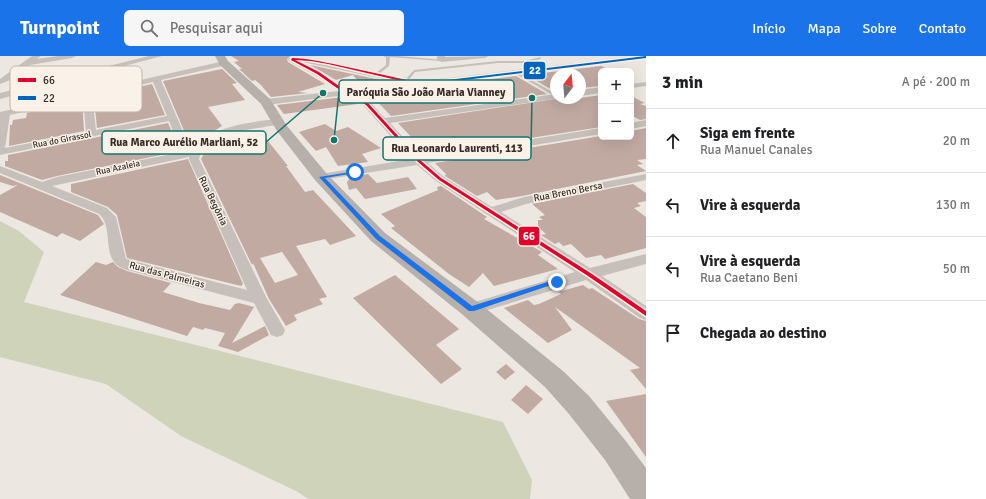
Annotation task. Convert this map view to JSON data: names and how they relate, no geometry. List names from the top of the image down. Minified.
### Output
{"streets":{"street":["Rua do Girassol","Rua Azaleia","Rua Breno Bersa","Rua Begônia","Rua das Palmeiras"]},"crossings":[["Rua Azaleia","Rua Begônia"],["Rua Azaleia","Rua das Palmeiras"],["Rua Begônia","Rua das Palmeiras"]],"places":["Rua Marco Aurélio Marliani, 52","Rua Leonardo Laurenti, 113","Paróquia São João Maria Vianney"],"lines":["transit line 22","transit line 66"],"legend":["66","22"],"north":"top","page":{"header":"Turnpoint","search":"Pesquisar aqui","nav":["Início","Mapa","Sobre","Contato"],"heading":["3 min","A pé · 200 m"],"map_buttons":["+","−"],"list":[["Siga em frente","Rua Manuel Canales","20 m"],["Vire à esquerda","130 m"],["Vire à esquerda","Rua Caetano Beni","50 m"],"Chegada ao destino"]}}
